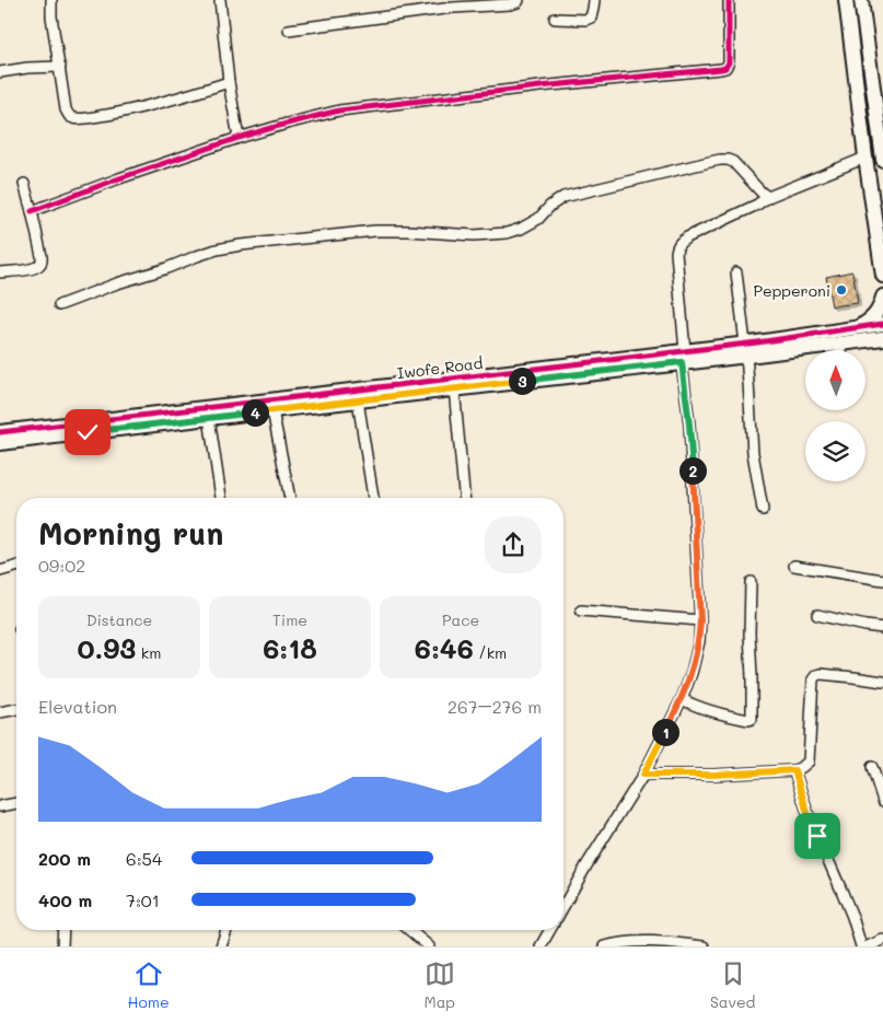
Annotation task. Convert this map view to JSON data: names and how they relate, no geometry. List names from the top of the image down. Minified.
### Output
{"streets":{"street":["Iwofe Road"]},"places":["Pepperoni"],"north":"top","page":{"pins":["3","4","2","1"],"heading":["Morning run","09:02"],"stats":[["Distance","0.93 km"],["Time","6:18"],["Pace","6:46 /km"]],"chart":["Elevation","267–276 m"],"list":[{"name":"200 m","note":"6:54"},{"name":"400 m","note":"7:01"}],"tabs":["Home","Map","Saved"]}}
